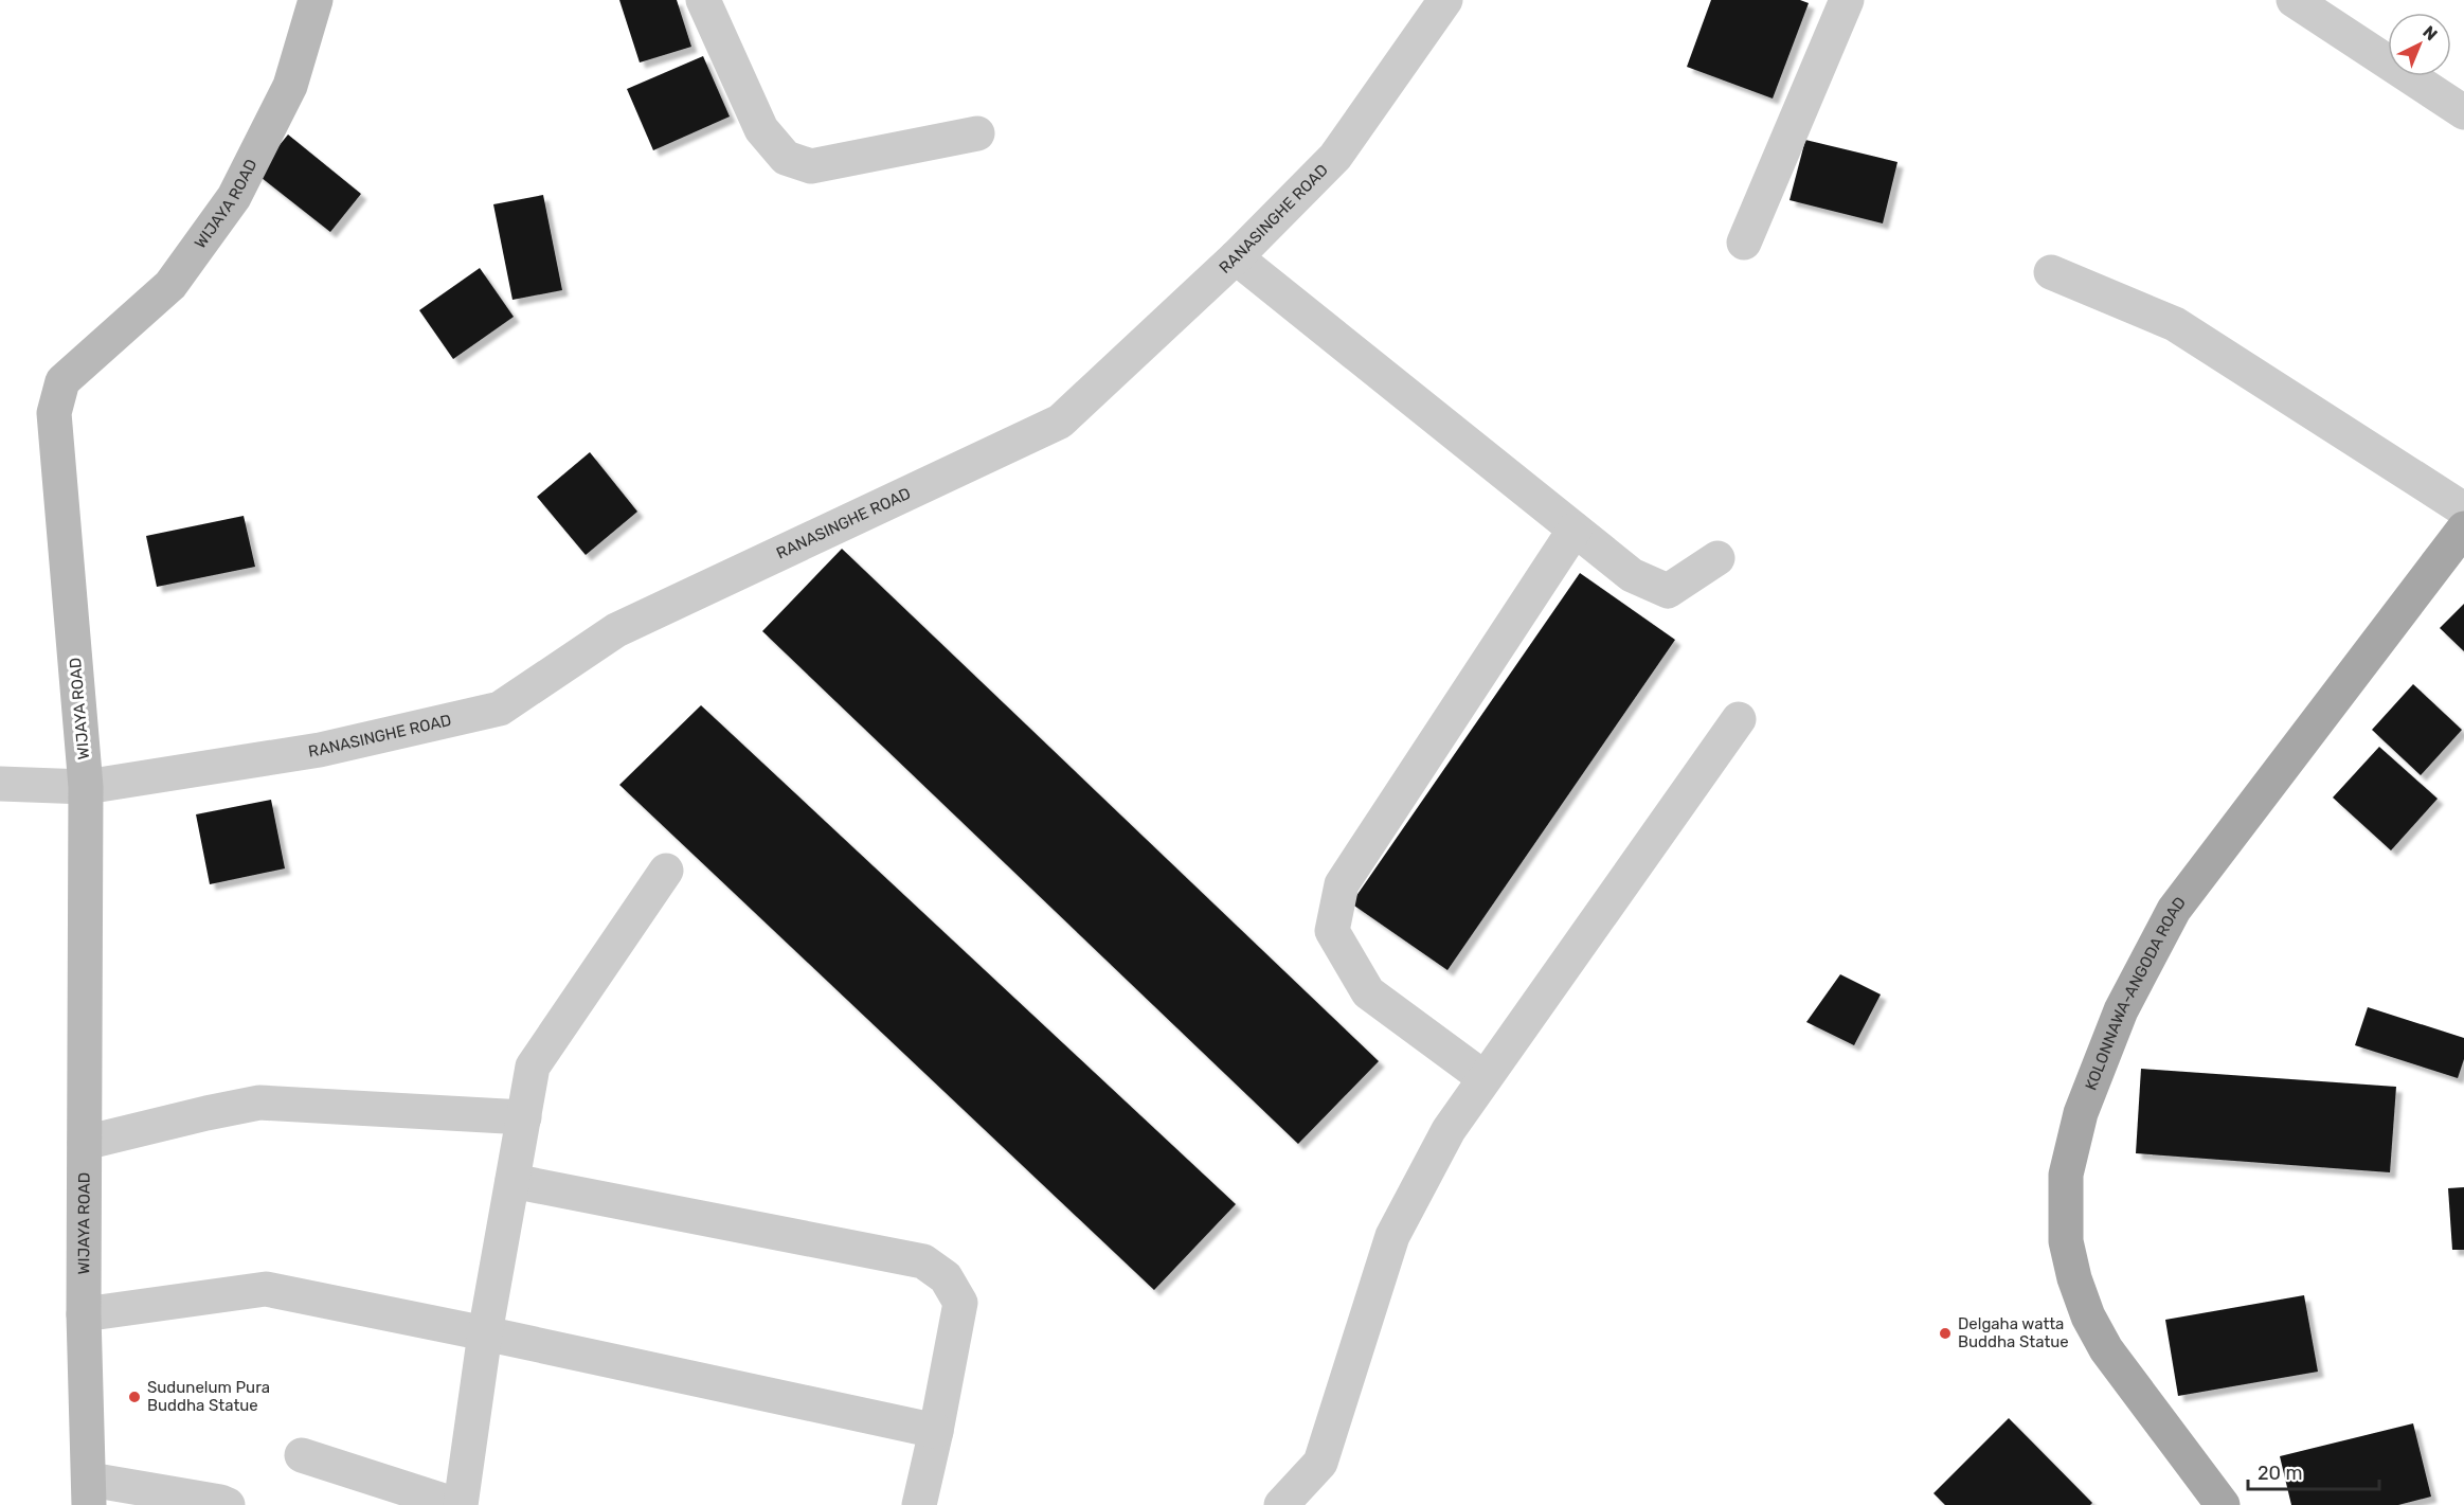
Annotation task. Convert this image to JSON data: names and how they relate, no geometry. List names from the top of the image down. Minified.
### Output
{"streets":{"main road":["KOLONNAWA-ANGODA ROAD"],"street":["WIJAYA ROAD","RANASINGHE ROAD"]},"crossings":[["WIJAYA ROAD","RANASINGHE ROAD"]],"places":["Delgaha watta Buddha Statue","Sudunelum Pura Buddha Statue"],"scale_bar":"20 m","north":"top right"}
